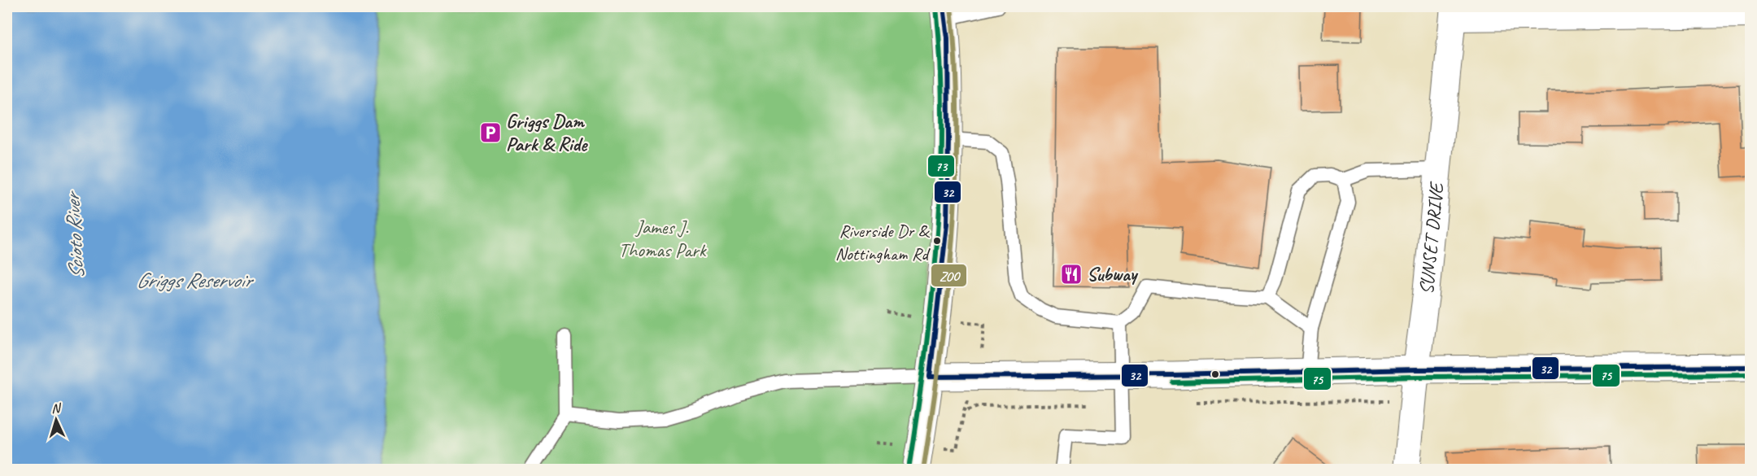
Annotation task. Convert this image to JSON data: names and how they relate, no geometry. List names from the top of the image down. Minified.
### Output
{"streets":{"street":["SUNSET DRIVE"]},"water":["Scioto River","Griggs Reservoir"],"parks":["James J. Thomas Park"],"places":{"parking":["Griggs Dam Park & Ride"],"other":["Riverside Dr & Nottingham Rd"],"restaurant":["Subway"]},"lines":["transit line 32","transit line ZOO","transit line 73","transit line 75"],"north":"top"}
